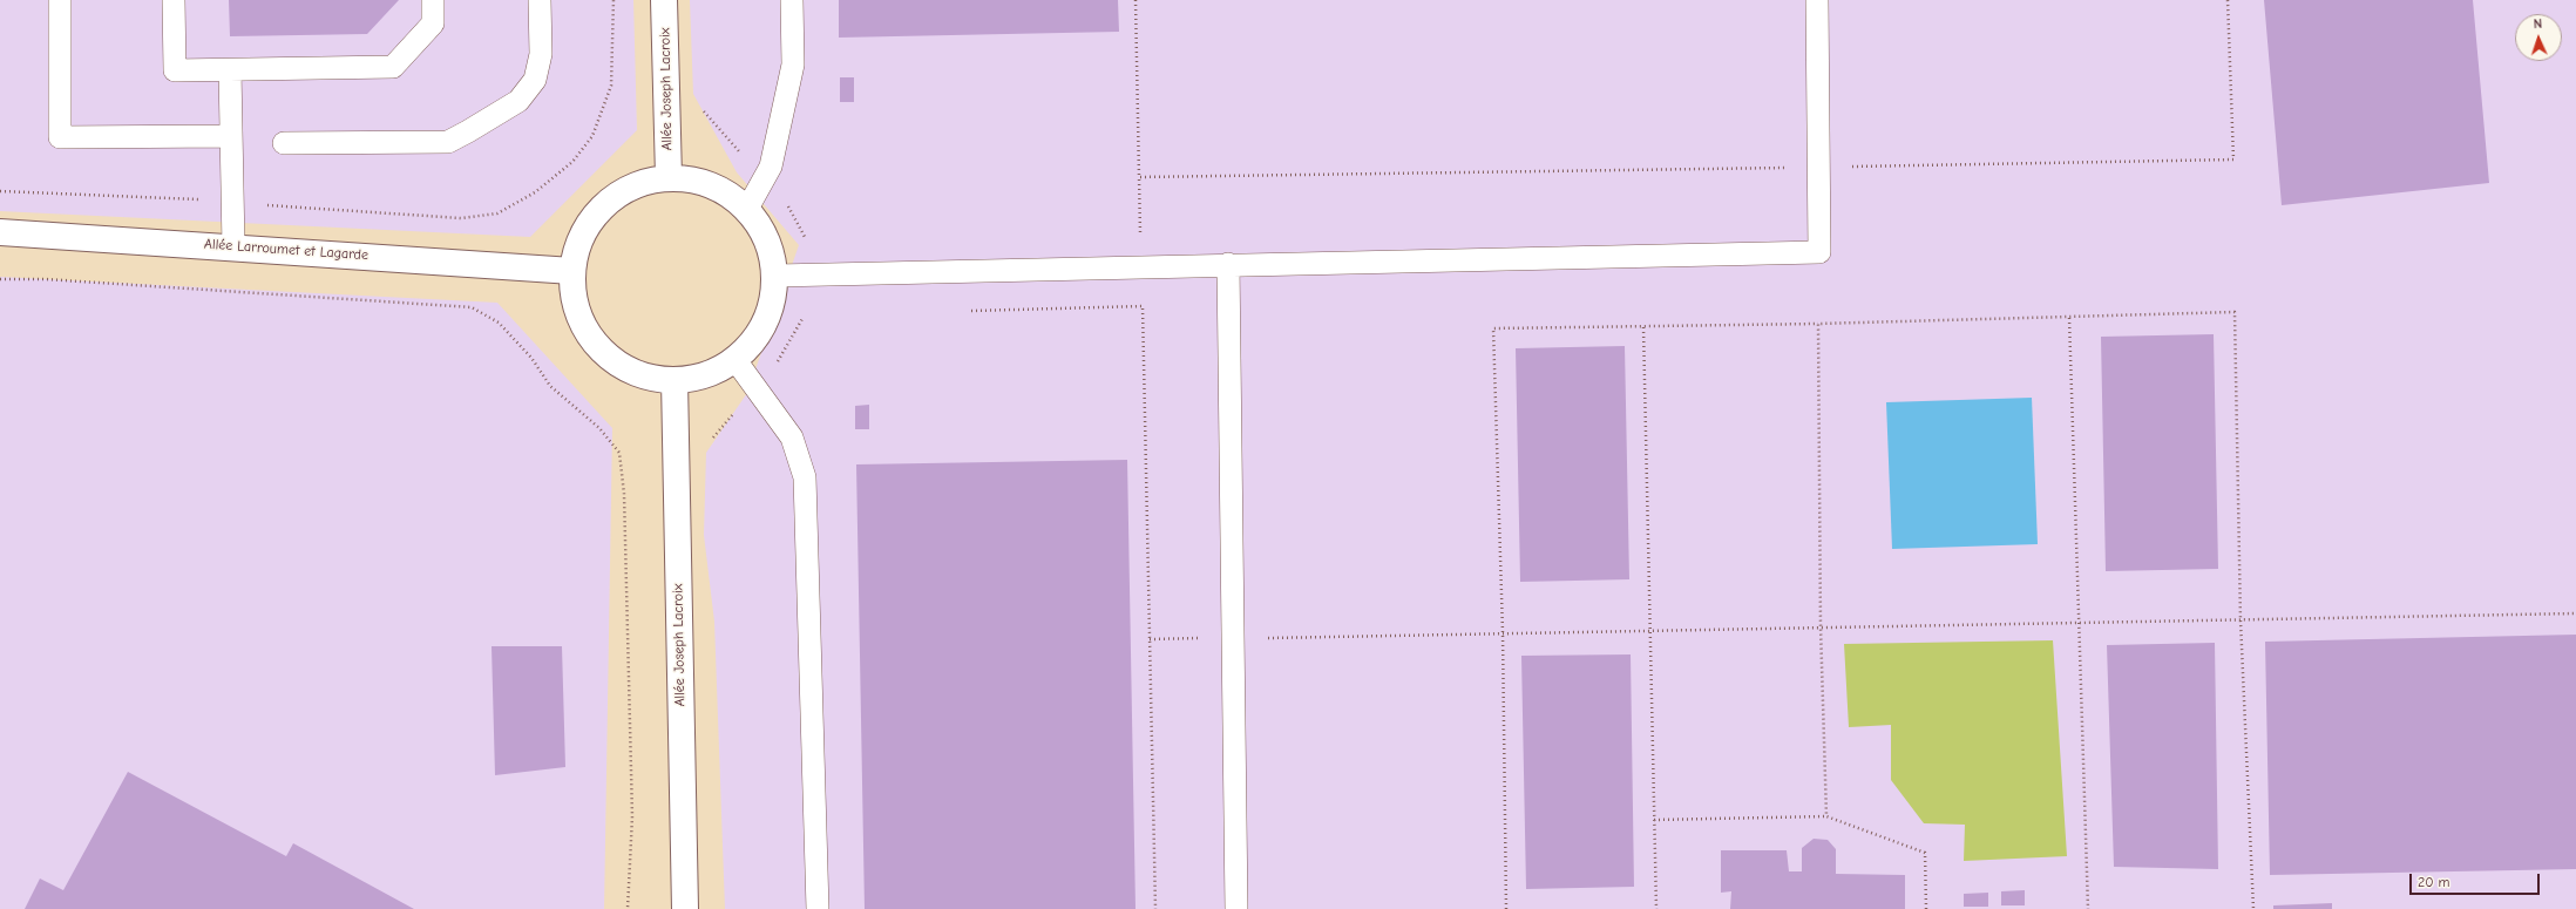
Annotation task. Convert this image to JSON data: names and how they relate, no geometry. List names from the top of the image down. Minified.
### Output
{"streets":{"street":["Allée Joseph Lacroix","Allée Larroumet et Lagarde"]},"scale_bar":"20 m","north":"top"}
